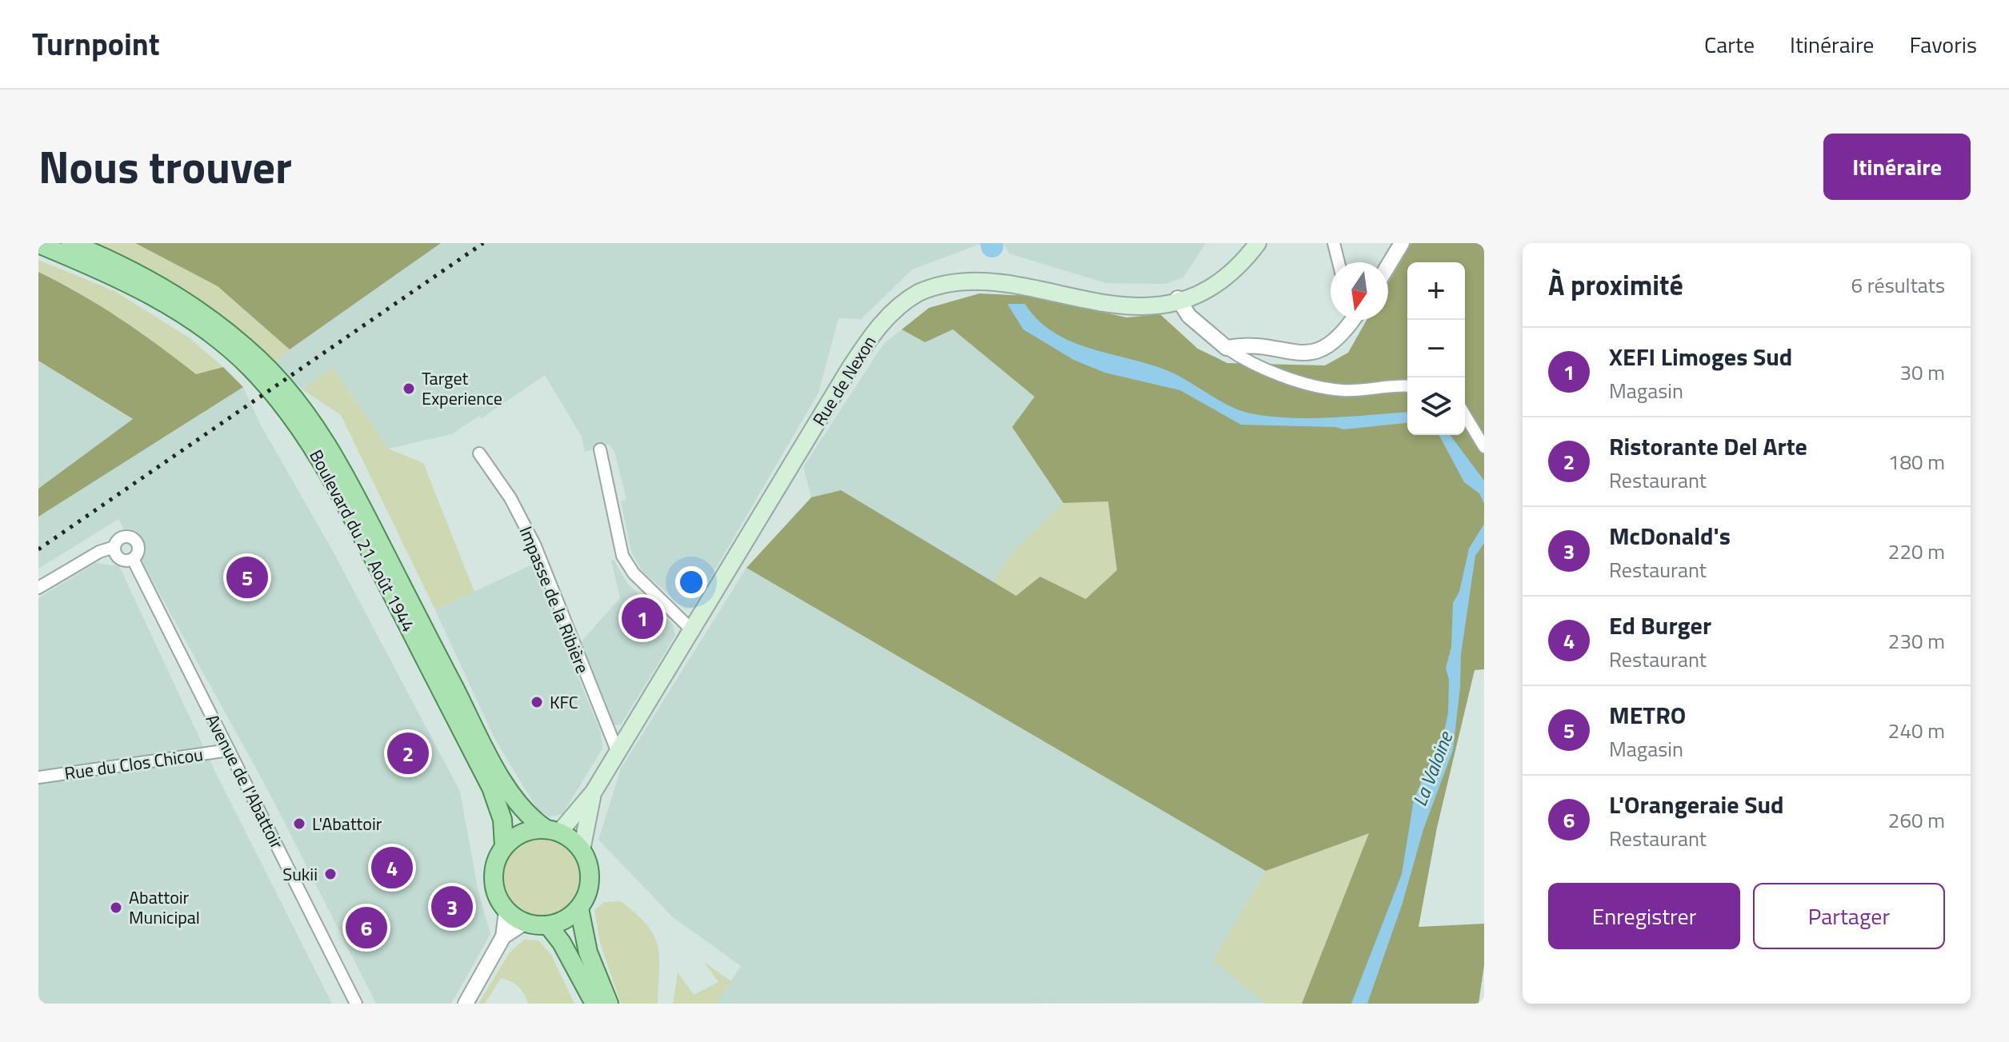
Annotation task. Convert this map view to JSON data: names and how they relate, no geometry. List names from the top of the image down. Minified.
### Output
{"streets":{"main road":["Rue de Nexon","Boulevard du 21 Août 1944"],"street":["Impasse de la Ribière","Rue du Clos Chicou","Avenue de l'Abattoir"]},"crossings":[["Rue de Nexon","Boulevard du 21 Août 1944"],["Rue de Nexon","Impasse de la Ribière"],["Rue du Clos Chicou","Avenue de l'Abattoir"]],"water":["La Valoine"],"places":["Target Experience","KFC","L'Abattoir","Sukii","Abattoir Municipal"],"north":"bottom","page":{"header":"Turnpoint","nav":["Carte","Itinéraire","Favoris"],"title":"Nous trouver","buttons":["Itinéraire",["Enregistrer","Partager"]],"heading":["À proximité","6 résultats"],"map_buttons":["+","−"],"list":[{"mark":"1","name":"XEFI Limoges Sud","note":"Magasin","value":"30 m"},{"mark":"2","name":"Ristorante Del Arte","note":"Restaurant","value":"180 m"},{"mark":"3","name":"McDonald's","note":"Restaurant","value":"220 m"},{"mark":"4","name":"Ed Burger","note":"Restaurant","value":"230 m"},{"mark":"5","name":"METRO","note":"Magasin","value":"240 m"},{"mark":"6","name":"L'Orangeraie Sud","note":"Restaurant","value":"260 m"}],"pins":["5","1","2","4","3","6"]}}
